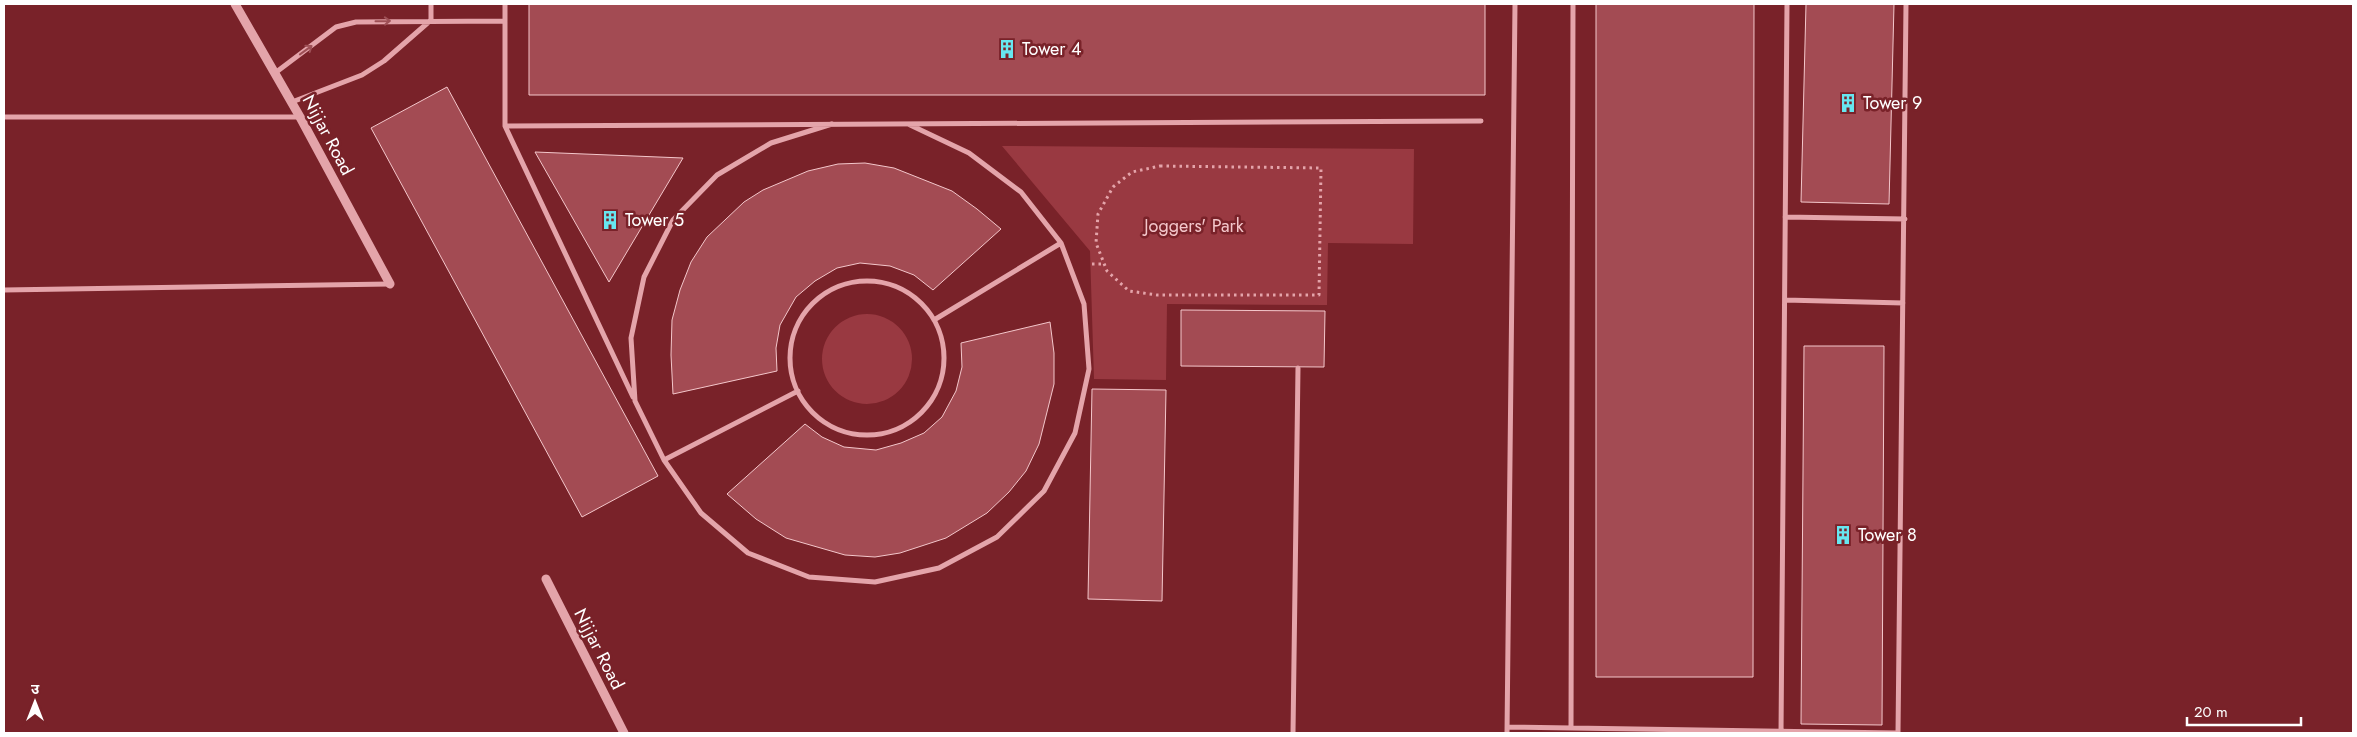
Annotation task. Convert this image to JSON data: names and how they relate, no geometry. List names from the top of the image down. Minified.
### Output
{"streets":{"street":["Nijjar Road"]},"parks":["Joggers' Park"],"places":{"building":["Tower 4","Tower 9","Tower 5","Tower 8"]},"scale_bar":"20 m","north":"top"}
